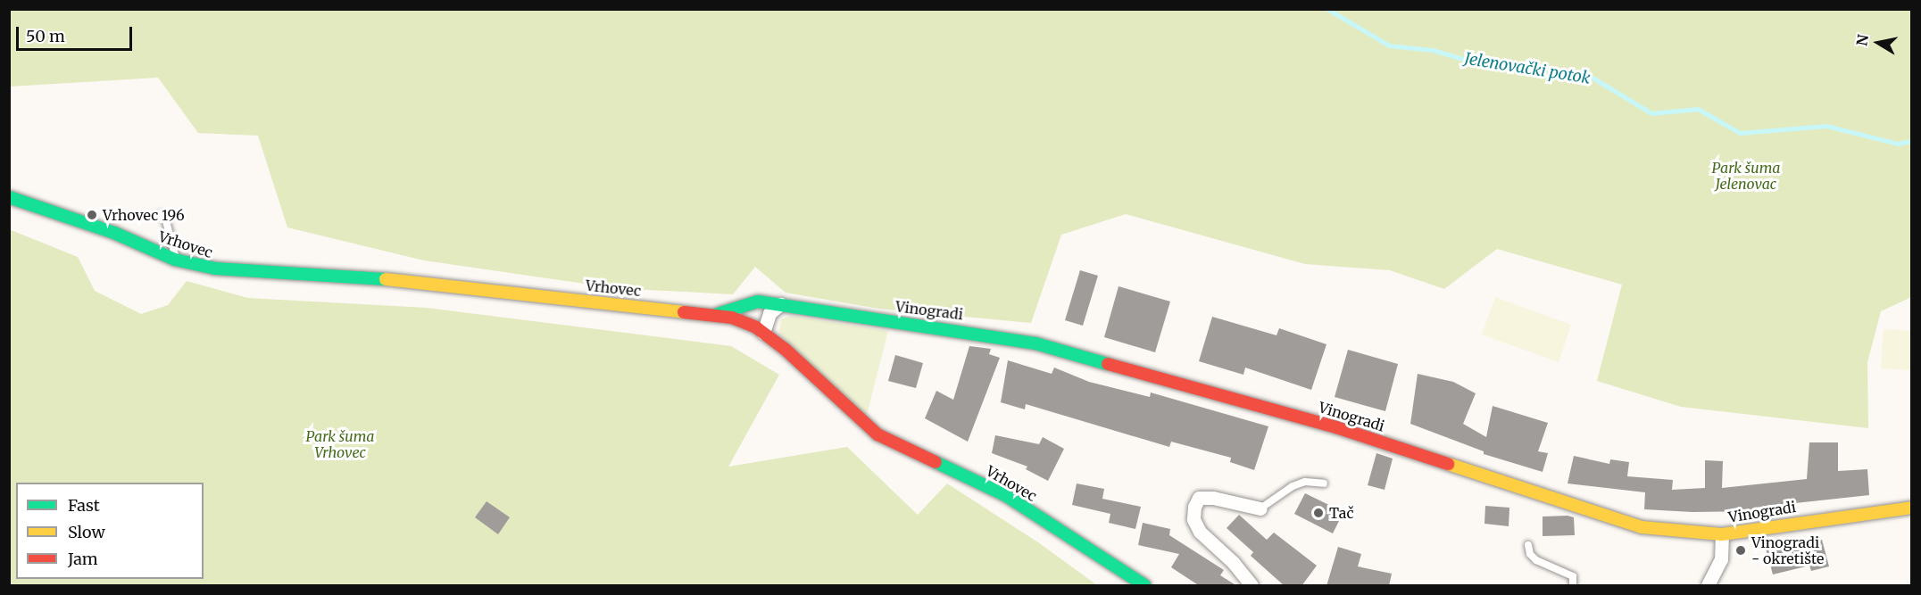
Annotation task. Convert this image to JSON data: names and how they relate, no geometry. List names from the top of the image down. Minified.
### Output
{"streets":{"street":["Vrhovec","Vinogradi"]},"crossings":[["Vrhovec","Vinogradi"]],"water":["Jelenovački potok"],"parks":["Park šuma Jelenovac","Park šuma Vrhovec"],"places":["Vrhovec 196","Tač","Vinogradi - okretište"],"legend":["Fast","Slow","Jam"],"scale_bar":"50 m","north":"left"}
